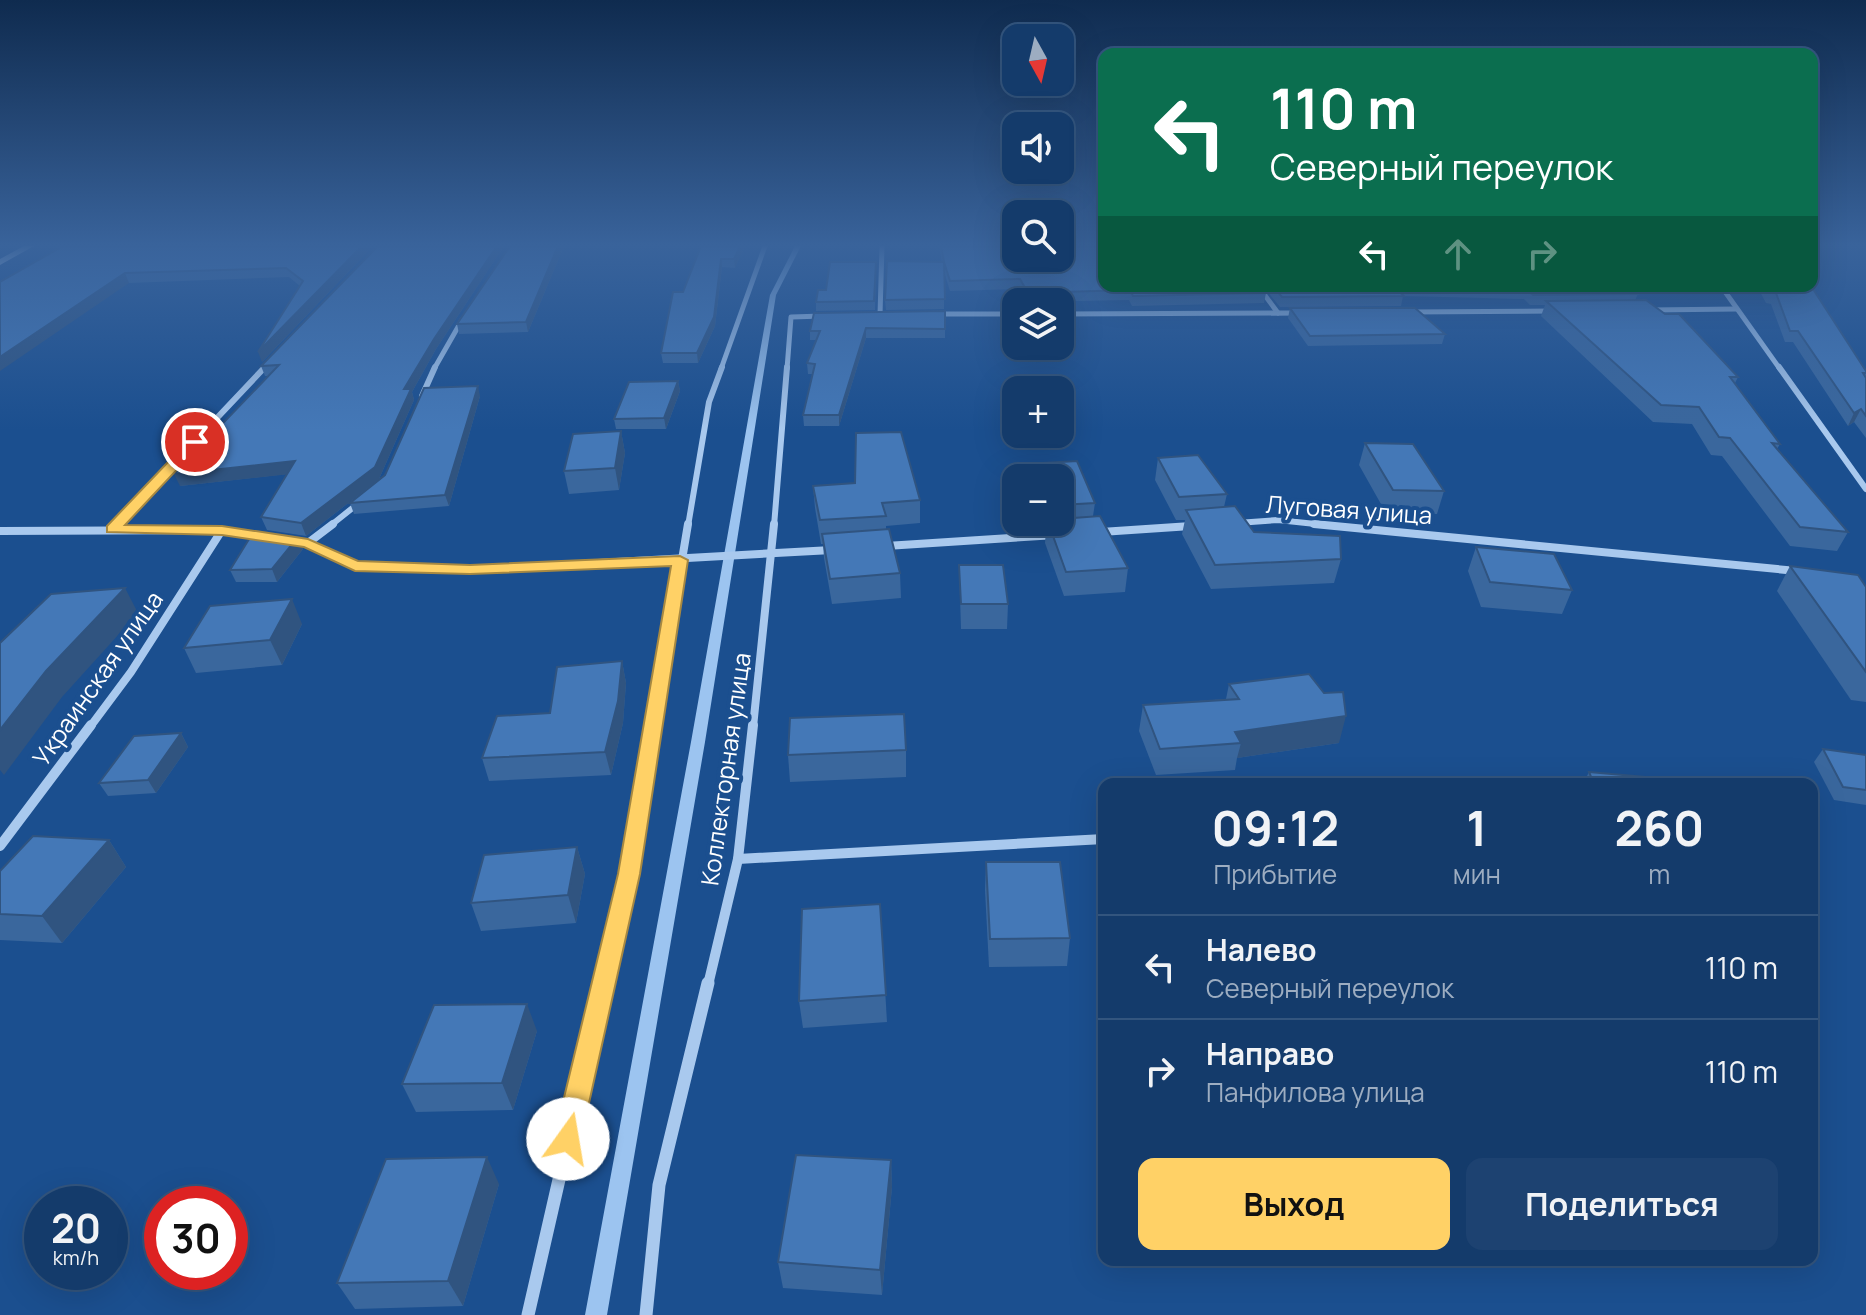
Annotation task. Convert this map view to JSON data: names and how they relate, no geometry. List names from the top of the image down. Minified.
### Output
{"streets":{"street":["Луговая улица","Украинская улица","Коллекторная улица"]},"north":"bottom","page":{"map_buttons":["+","−"],"turn":["110 m","Северный переулок"],"eta":["09:12","Прибытие","1","мин","260","m"],"list":[{"name":"Налево","note":"Северный переулок","value":"110 m"},{"name":"Направо","note":"Панфилова улица","value":"110 m"}],"buttons":["Выход","Поделиться"],"speed":"20 km/h","limit":"30"}}
